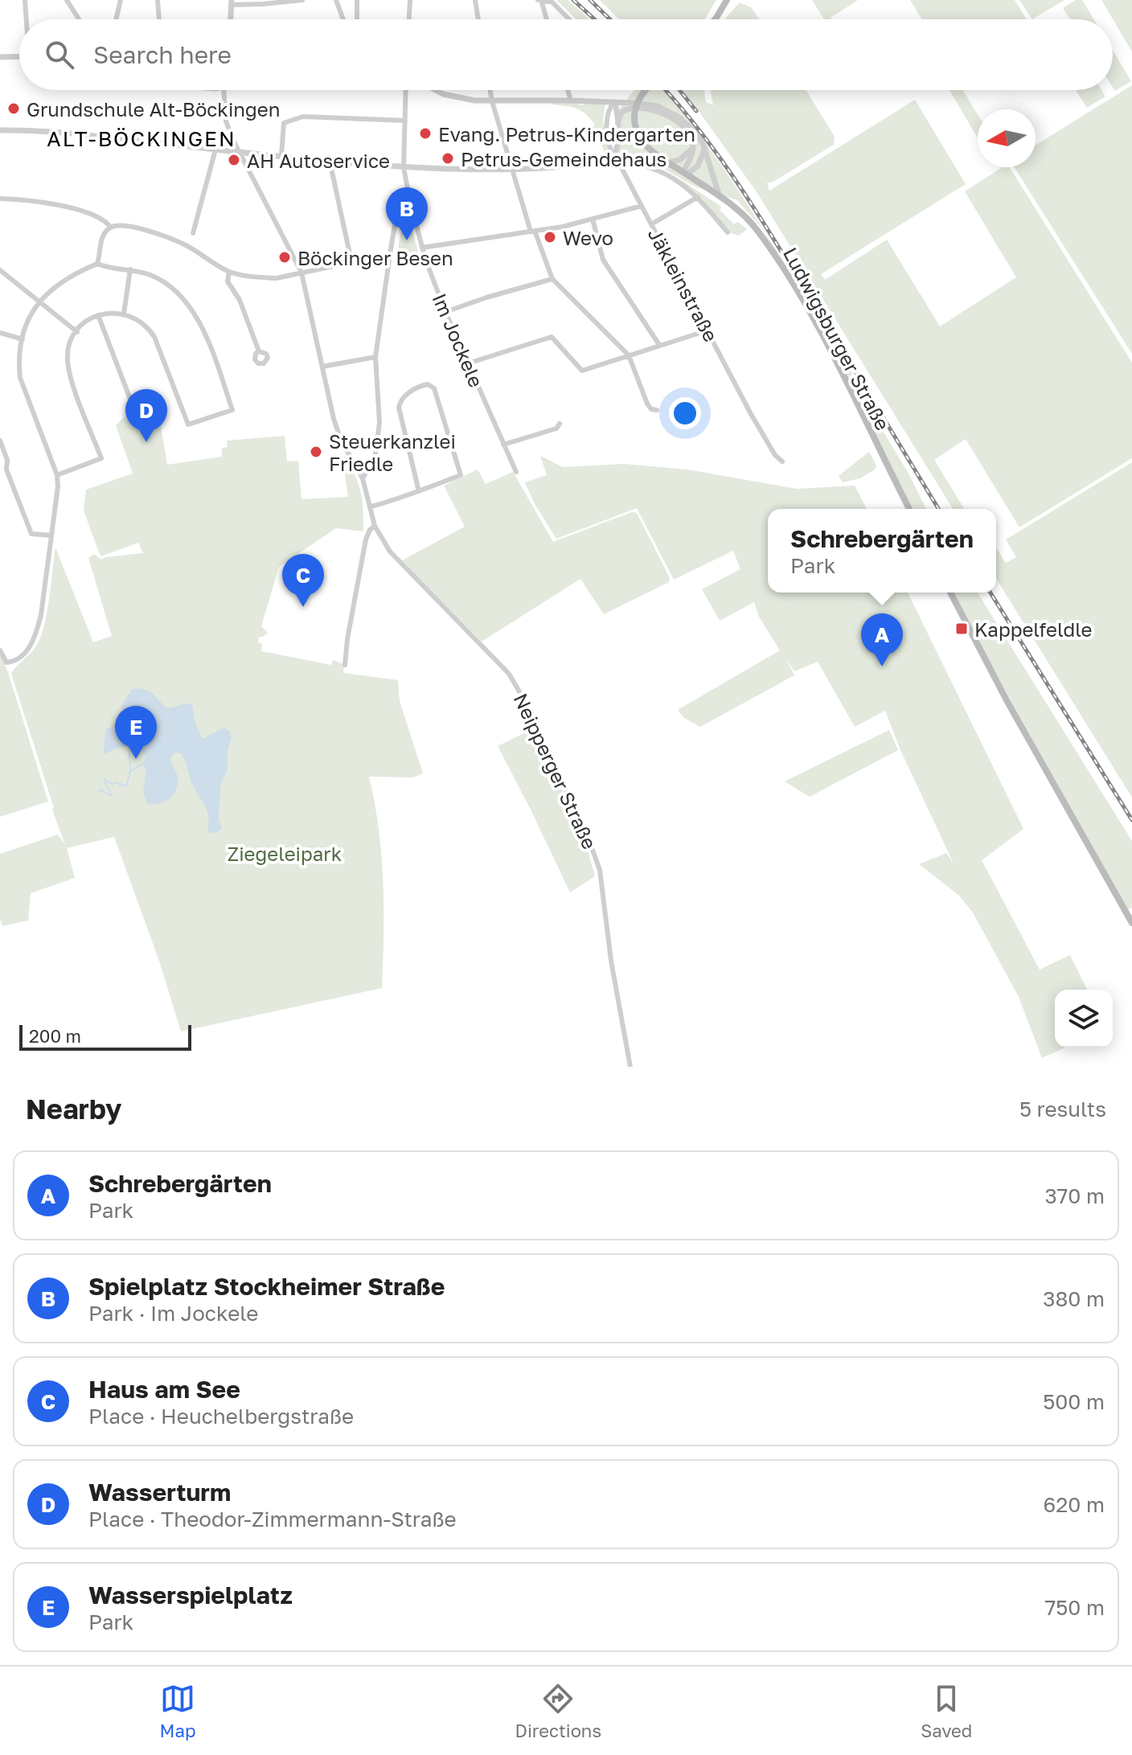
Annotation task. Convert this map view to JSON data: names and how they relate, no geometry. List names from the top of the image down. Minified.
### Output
{"streets":{"main road":["Ludwigsburger Straße"],"street":["Jäkleinstraße","Im Jockele","Neipperger Straße"]},"districts":["ALT-BÖCKINGEN"],"parks":["Ziegeleipark"],"places":{"other":["Grundschule Alt-Böckingen","Evang. Petrus-Kindergarten","Petrus-Gemeindehaus","AH Autoservice","Wevo","Böckinger Besen","Steuerkanzlei Friedle"],"transit":["Kappelfeldle"]},"scale_bar":"200 m","north":"left","page":{"search":"Search here","pins":["B","D","C","A","E"],"popup":["Schrebergärten","Park"],"scale":"200 m","heading":["Nearby","5 results"],"list":[{"mark":"A","name":"Schrebergärten","note":"Park","value":"370 m"},{"mark":"B","name":"Spielplatz Stockheimer Straße","note":"Park · Im Jockele","value":"380 m"},{"mark":"C","name":"Haus am See","note":"Place · Heuchelbergstraße","value":"500 m"},{"mark":"D","name":"Wasserturm","note":"Place · Theodor-Zimmermann-Straße","value":"620 m"},{"mark":"E","name":"Wasserspielplatz","note":"Park","value":"750 m"}],"nav":["Map","Directions","Saved"]}}
